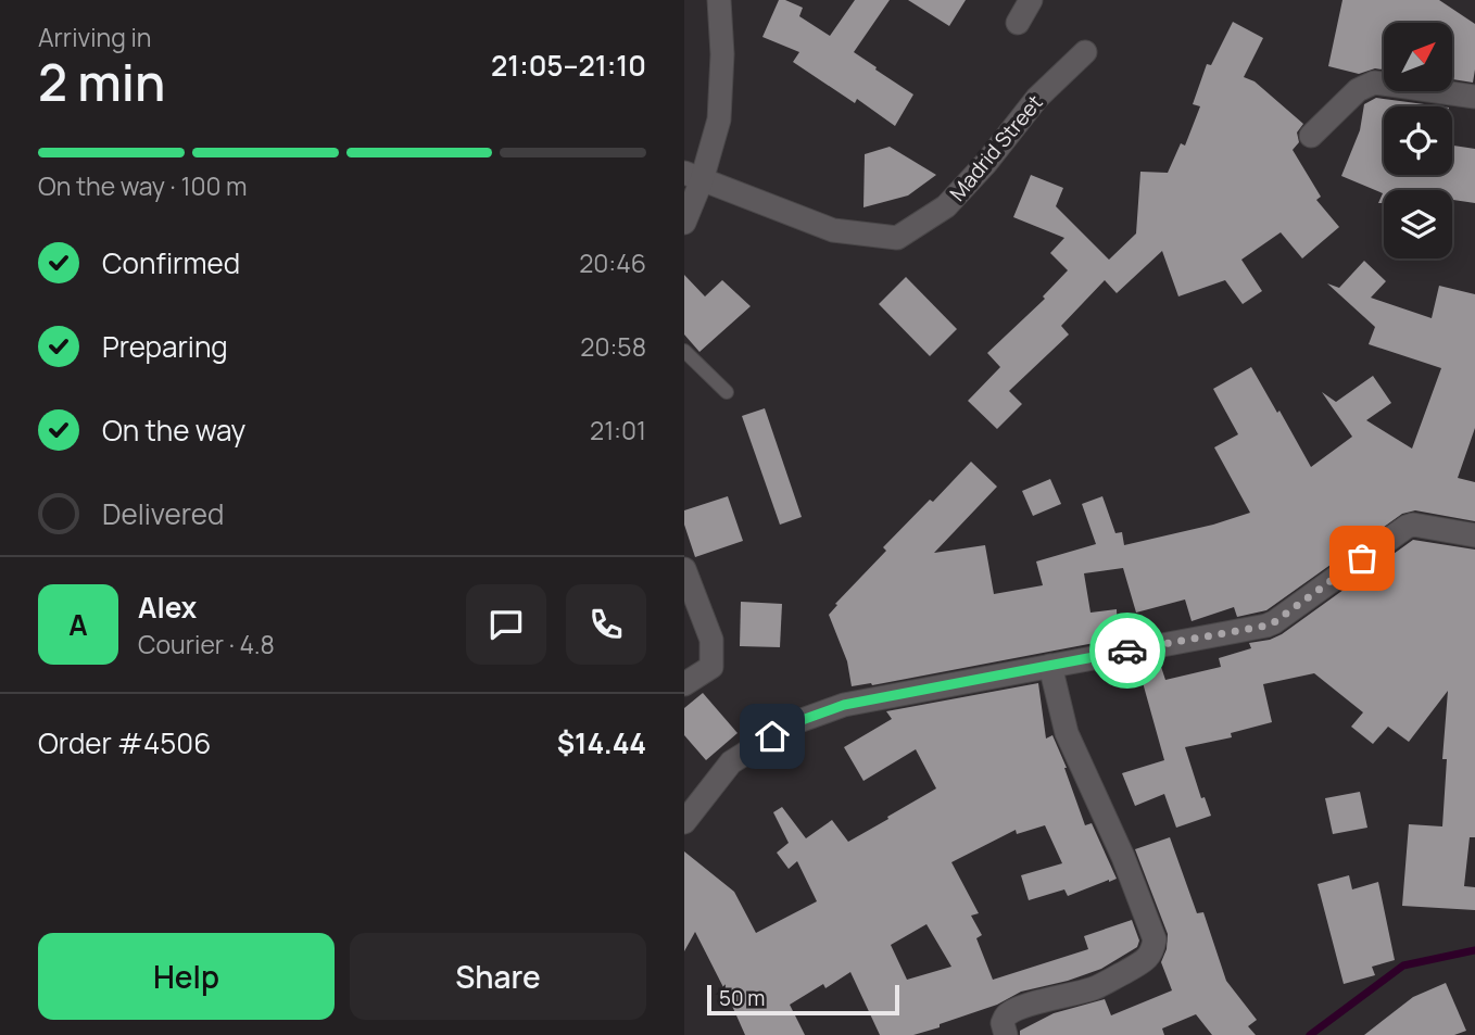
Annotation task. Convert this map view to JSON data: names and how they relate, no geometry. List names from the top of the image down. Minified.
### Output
{"streets":{"street":["Madrid Street"]},"scale_bar":"50 m","north":"top right","page":{"heading":["2 min","Arriving in","21:05–21:10"],"panel":["Alex","Courier · 4.8","Order #4506","$14.44"],"bar":"On the way · 100 m","list":[["Confirmed","20:46"],["Preparing","20:58"],["On the way","21:01"],"Delivered"],"round":"A","buttons":["Help","Share"],"scale":"50 m"}}
